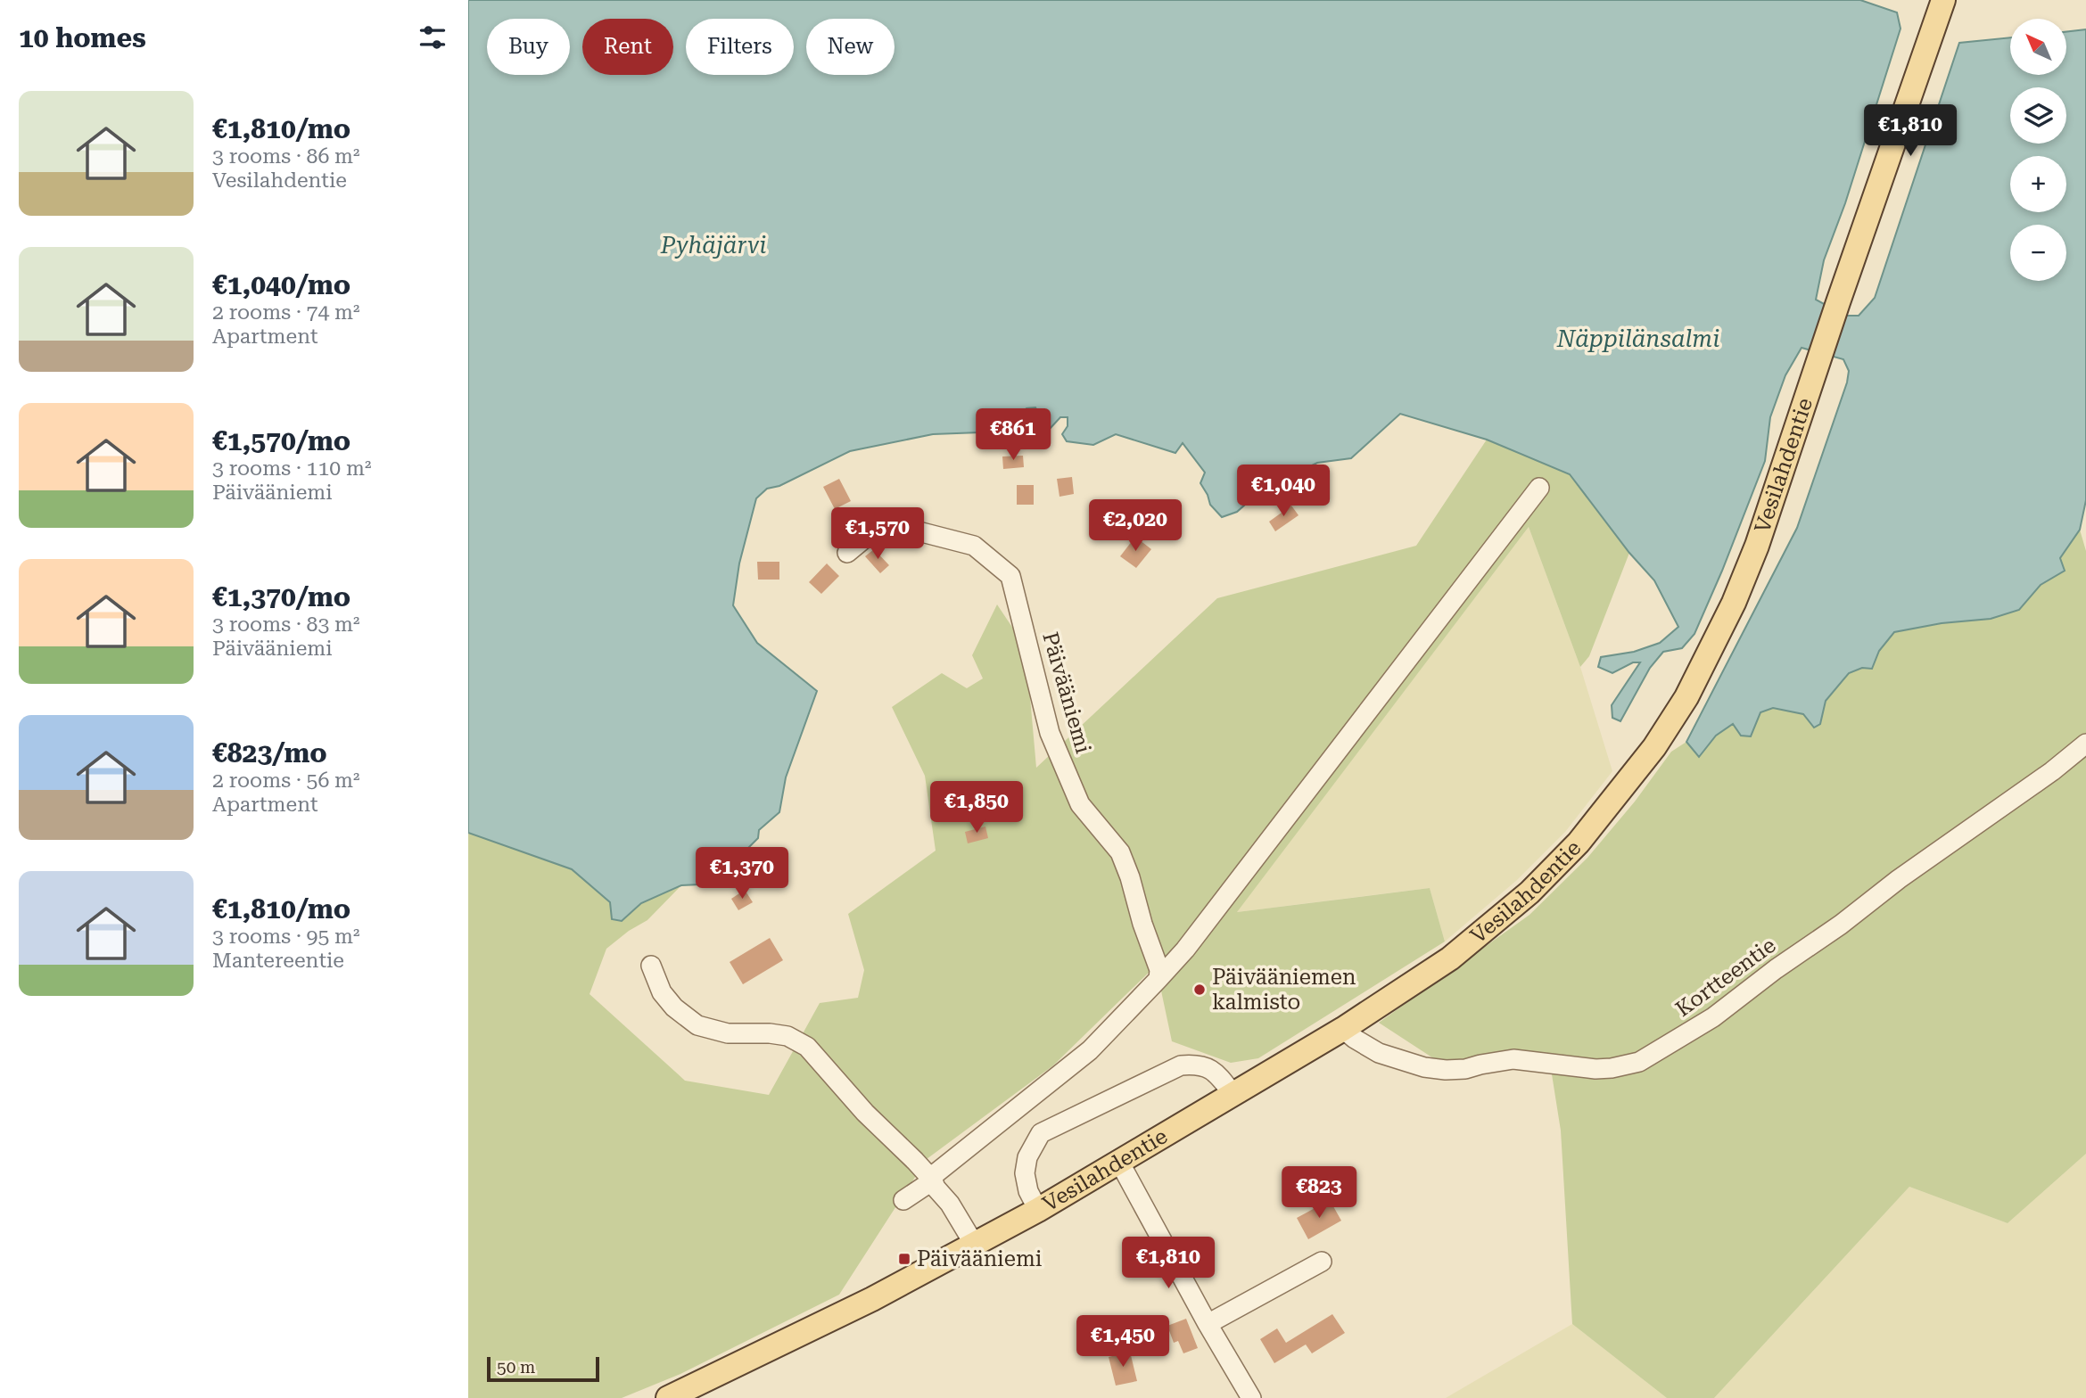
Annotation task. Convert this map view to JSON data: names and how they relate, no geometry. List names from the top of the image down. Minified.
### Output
{"streets":{"main road":["Vesilahdentie"],"street":["Päivääniemi","Kortteentie"]},"crossings":[["Vesilahdentie","Kortteentie"]],"water":["Pyhäjärvi","Näppilänsalmi"],"places":{"other":["Päivääniemen kalmisto"],"transit":["Päivääniemi"]},"scale_bar":"50 m","north":"top left","page":{"heading":"10 homes","map_buttons":["+","−"],"chip":["Buy","Rent","Filters","New"],"list":[{"name":"€1,810/mo","note":"3 rooms · 86 m² · Vesilahdentie"},{"name":"€1,040/mo","note":"2 rooms · 74 m² · Apartment"},{"name":"€1,570/mo","note":"3 rooms · 110 m² · Päivääniemi"},{"name":"€1,370/mo","note":"3 rooms · 83 m² · Päivääniemi"},{"name":"€823/mo","note":"2 rooms · 56 m² · Apartment"},{"name":"€1,810/mo","note":"3 rooms · 95 m² · Mantereentie"}],"price":["€1,810","€861","€1,040","€2,020","€1,570","€1,850","€1,370","€823","€1,810","€1,450"],"scale":"50 m"}}
